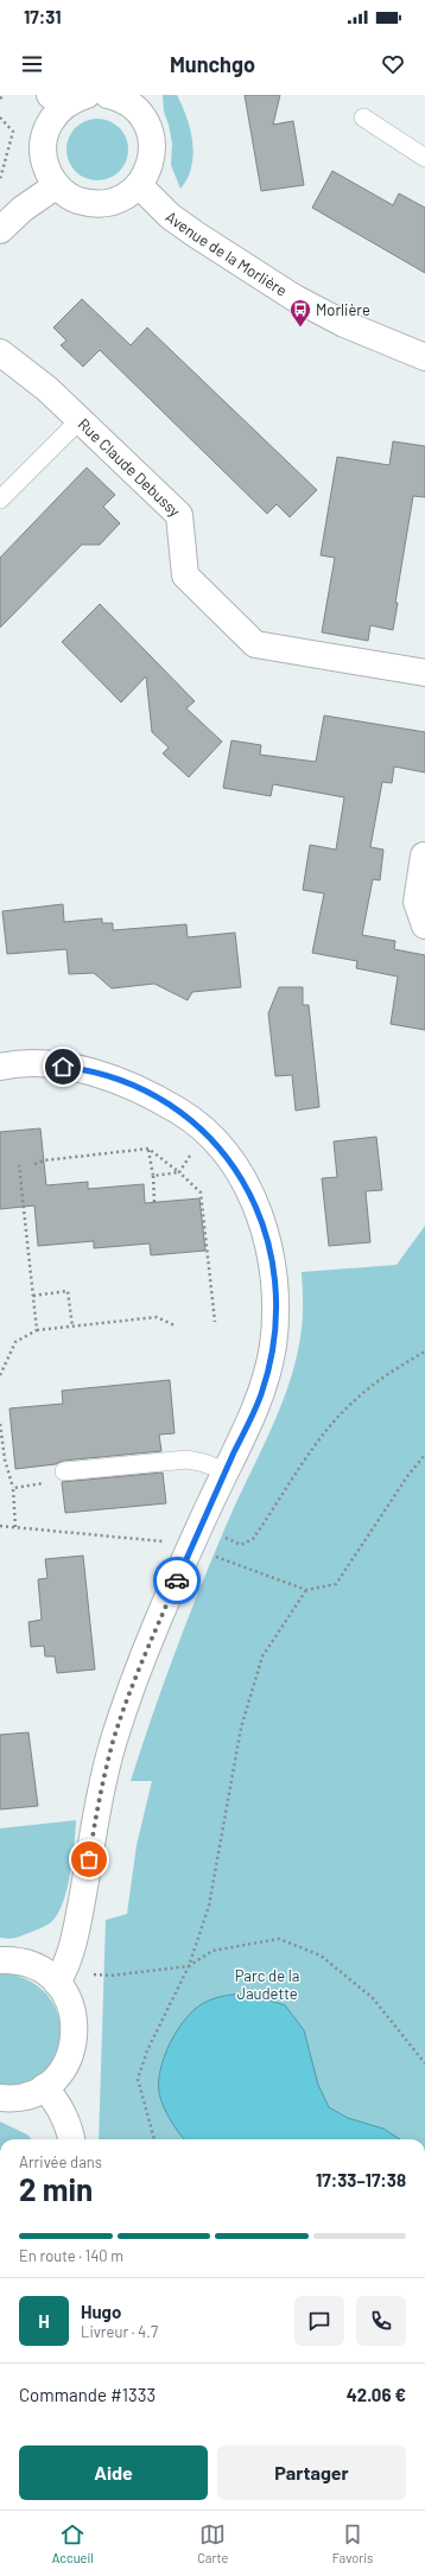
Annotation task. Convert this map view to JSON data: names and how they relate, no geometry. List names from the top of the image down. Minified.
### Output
{"streets":{"street":["Avenue de la Morlière","Rue Claude Debussy"]},"parks":["Parc de la Jaudette"],"places":{"bus stop":["Morlière"]},"page":{"status":"17:31","header":"Munchgo","heading":["2 min","Arrivée dans","17:33–17:38"],"panel":["Hugo","Livreur · 4.7","Commande #1333","42.06 €"],"bar":"En route · 140 m","round":"H","buttons":["Aide","Partager"],"tabs":["Accueil","Carte","Favoris"]}}
